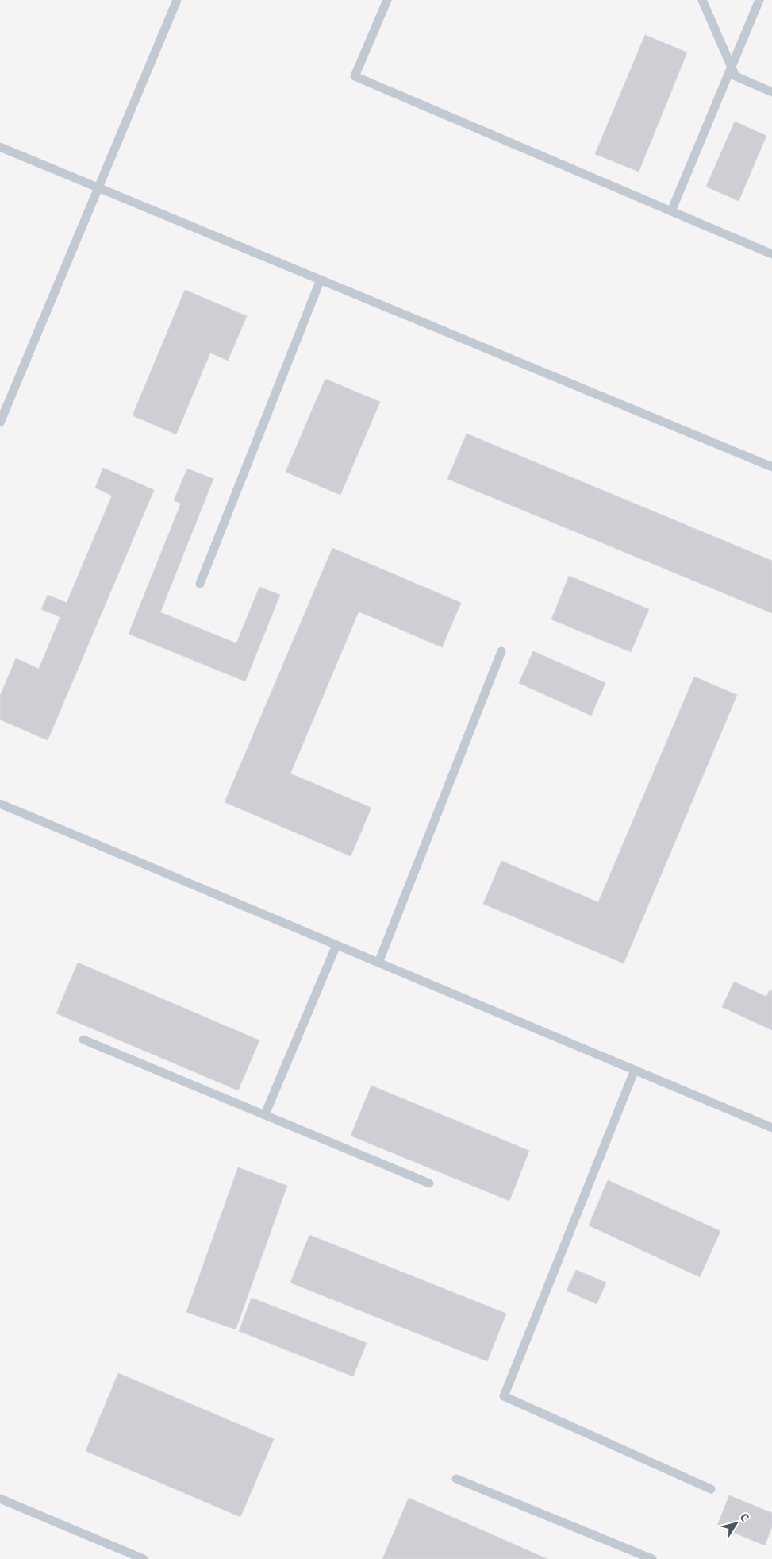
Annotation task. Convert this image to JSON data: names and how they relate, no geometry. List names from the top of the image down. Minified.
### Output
{"north":"top right"}
